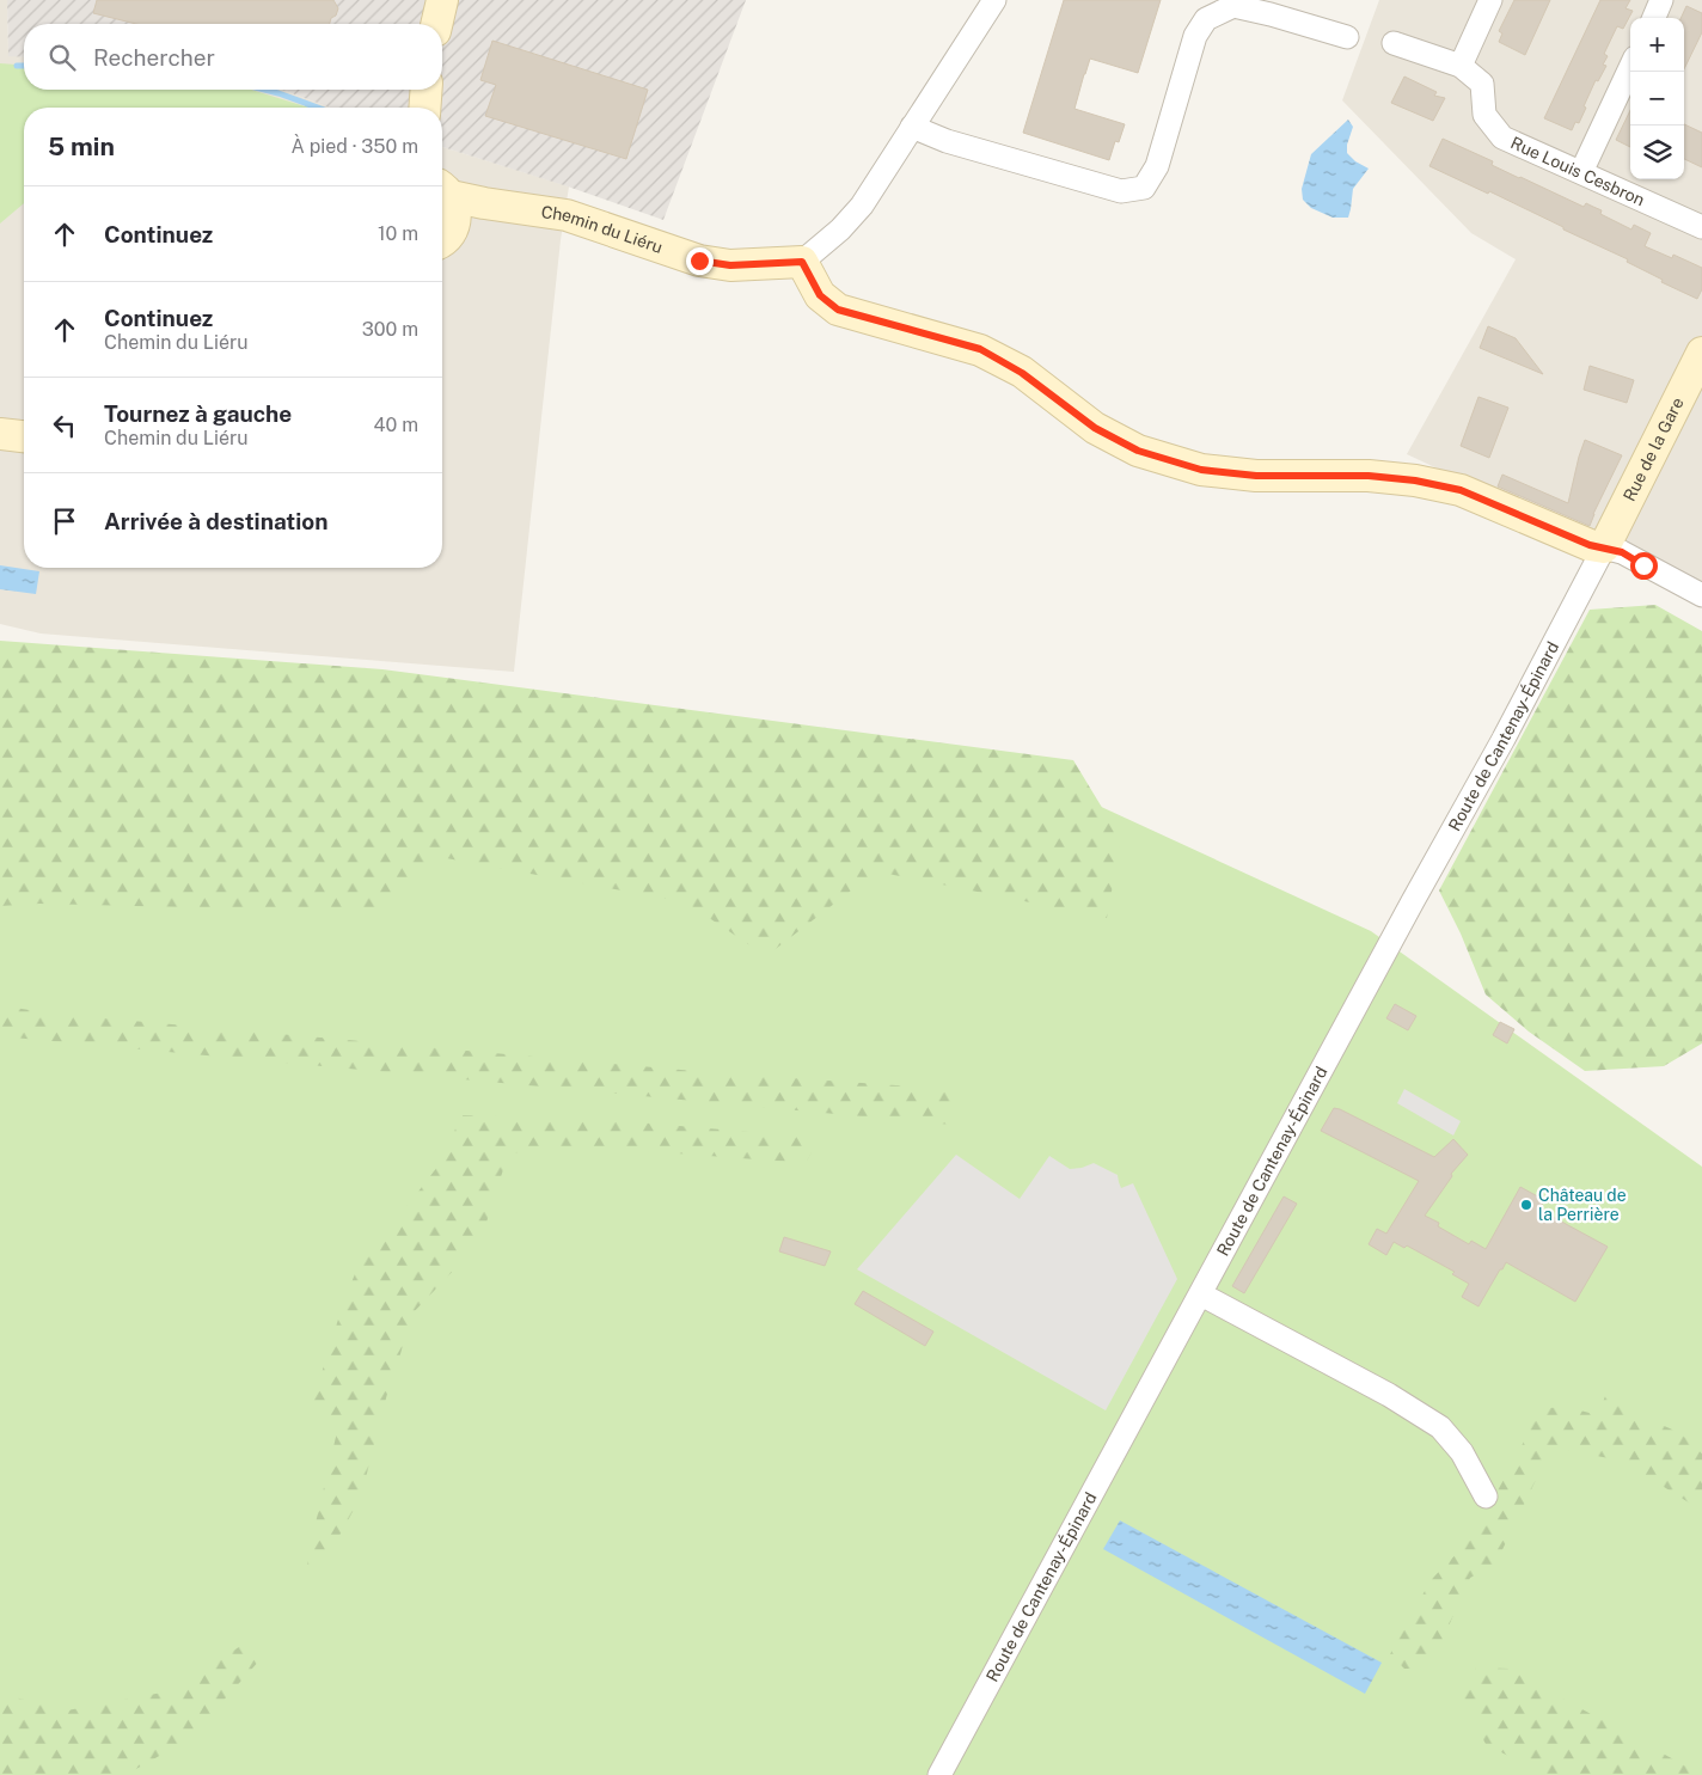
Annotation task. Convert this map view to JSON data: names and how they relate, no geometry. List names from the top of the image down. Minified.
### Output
{"streets":{"street":["Rue Louis Cesbron","Chemin du Liéru","Rue de la Gare","Route de Cantenay-Épinard"]},"crossings":[["Rue de la Gare","Route de Cantenay-Épinard"]],"places":["Château de la Perrière"],"page":{"map_buttons":["+","−"],"search":"Rechercher","heading":["5 min","À pied · 350 m"],"list":[["Continuez","10 m"],["Continuez","Chemin du Liéru","300 m"],["Tournez à gauche","Chemin du Liéru","40 m"],"Arrivée à destination"]}}
